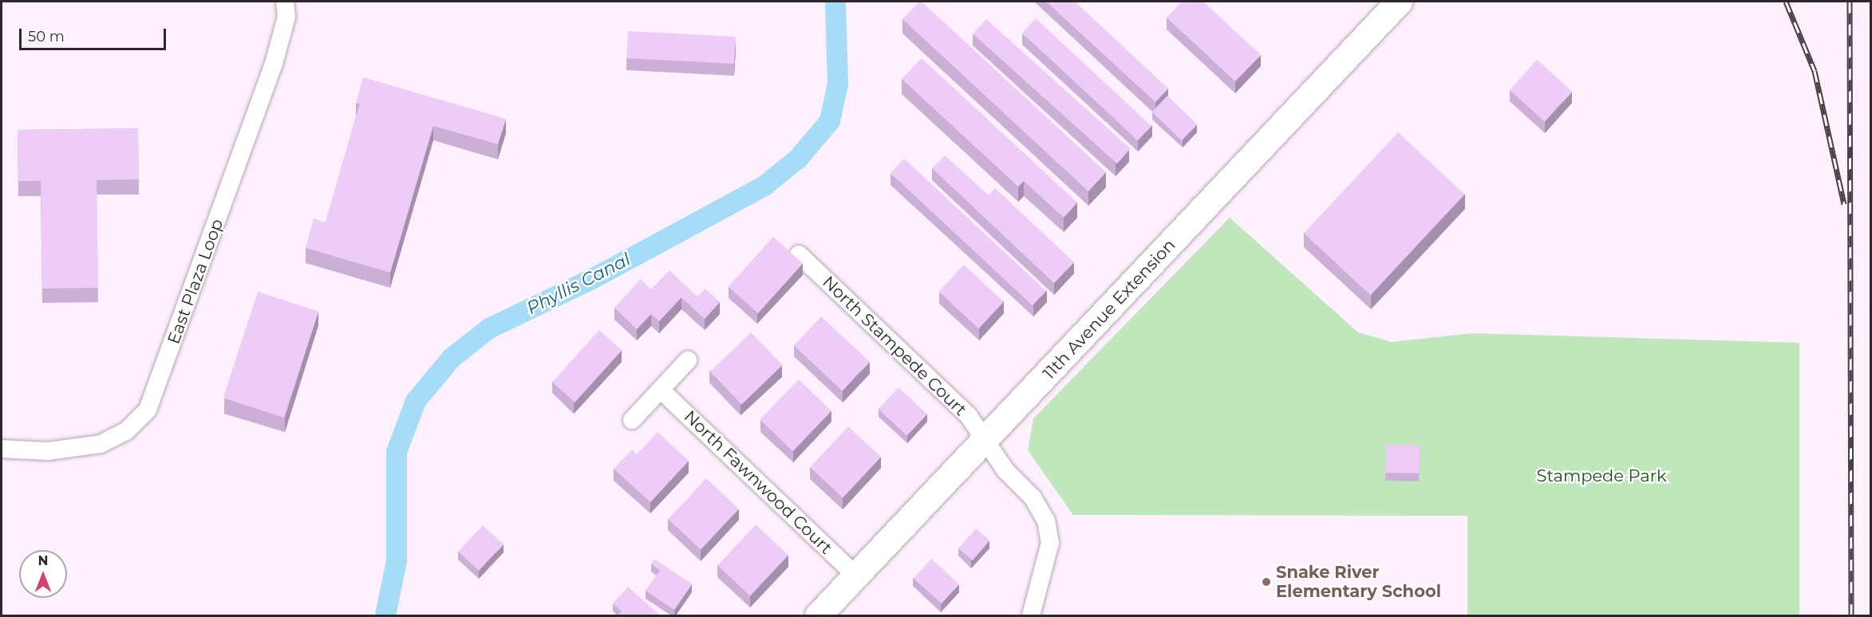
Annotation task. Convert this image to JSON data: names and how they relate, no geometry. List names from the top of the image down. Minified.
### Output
{"streets":{"street":["East Plaza Loop","11th Avenue Extension","North Stampede Court","North Fawnwood Court"]},"crossings":[["11th Avenue Extension","North Stampede Court"],["11th Avenue Extension","North Fawnwood Court"]],"water":["Phyllis Canal"],"parks":["Stampede Park"],"places":["Snake River Elementary School"],"scale_bar":"50 m","north":"top"}
